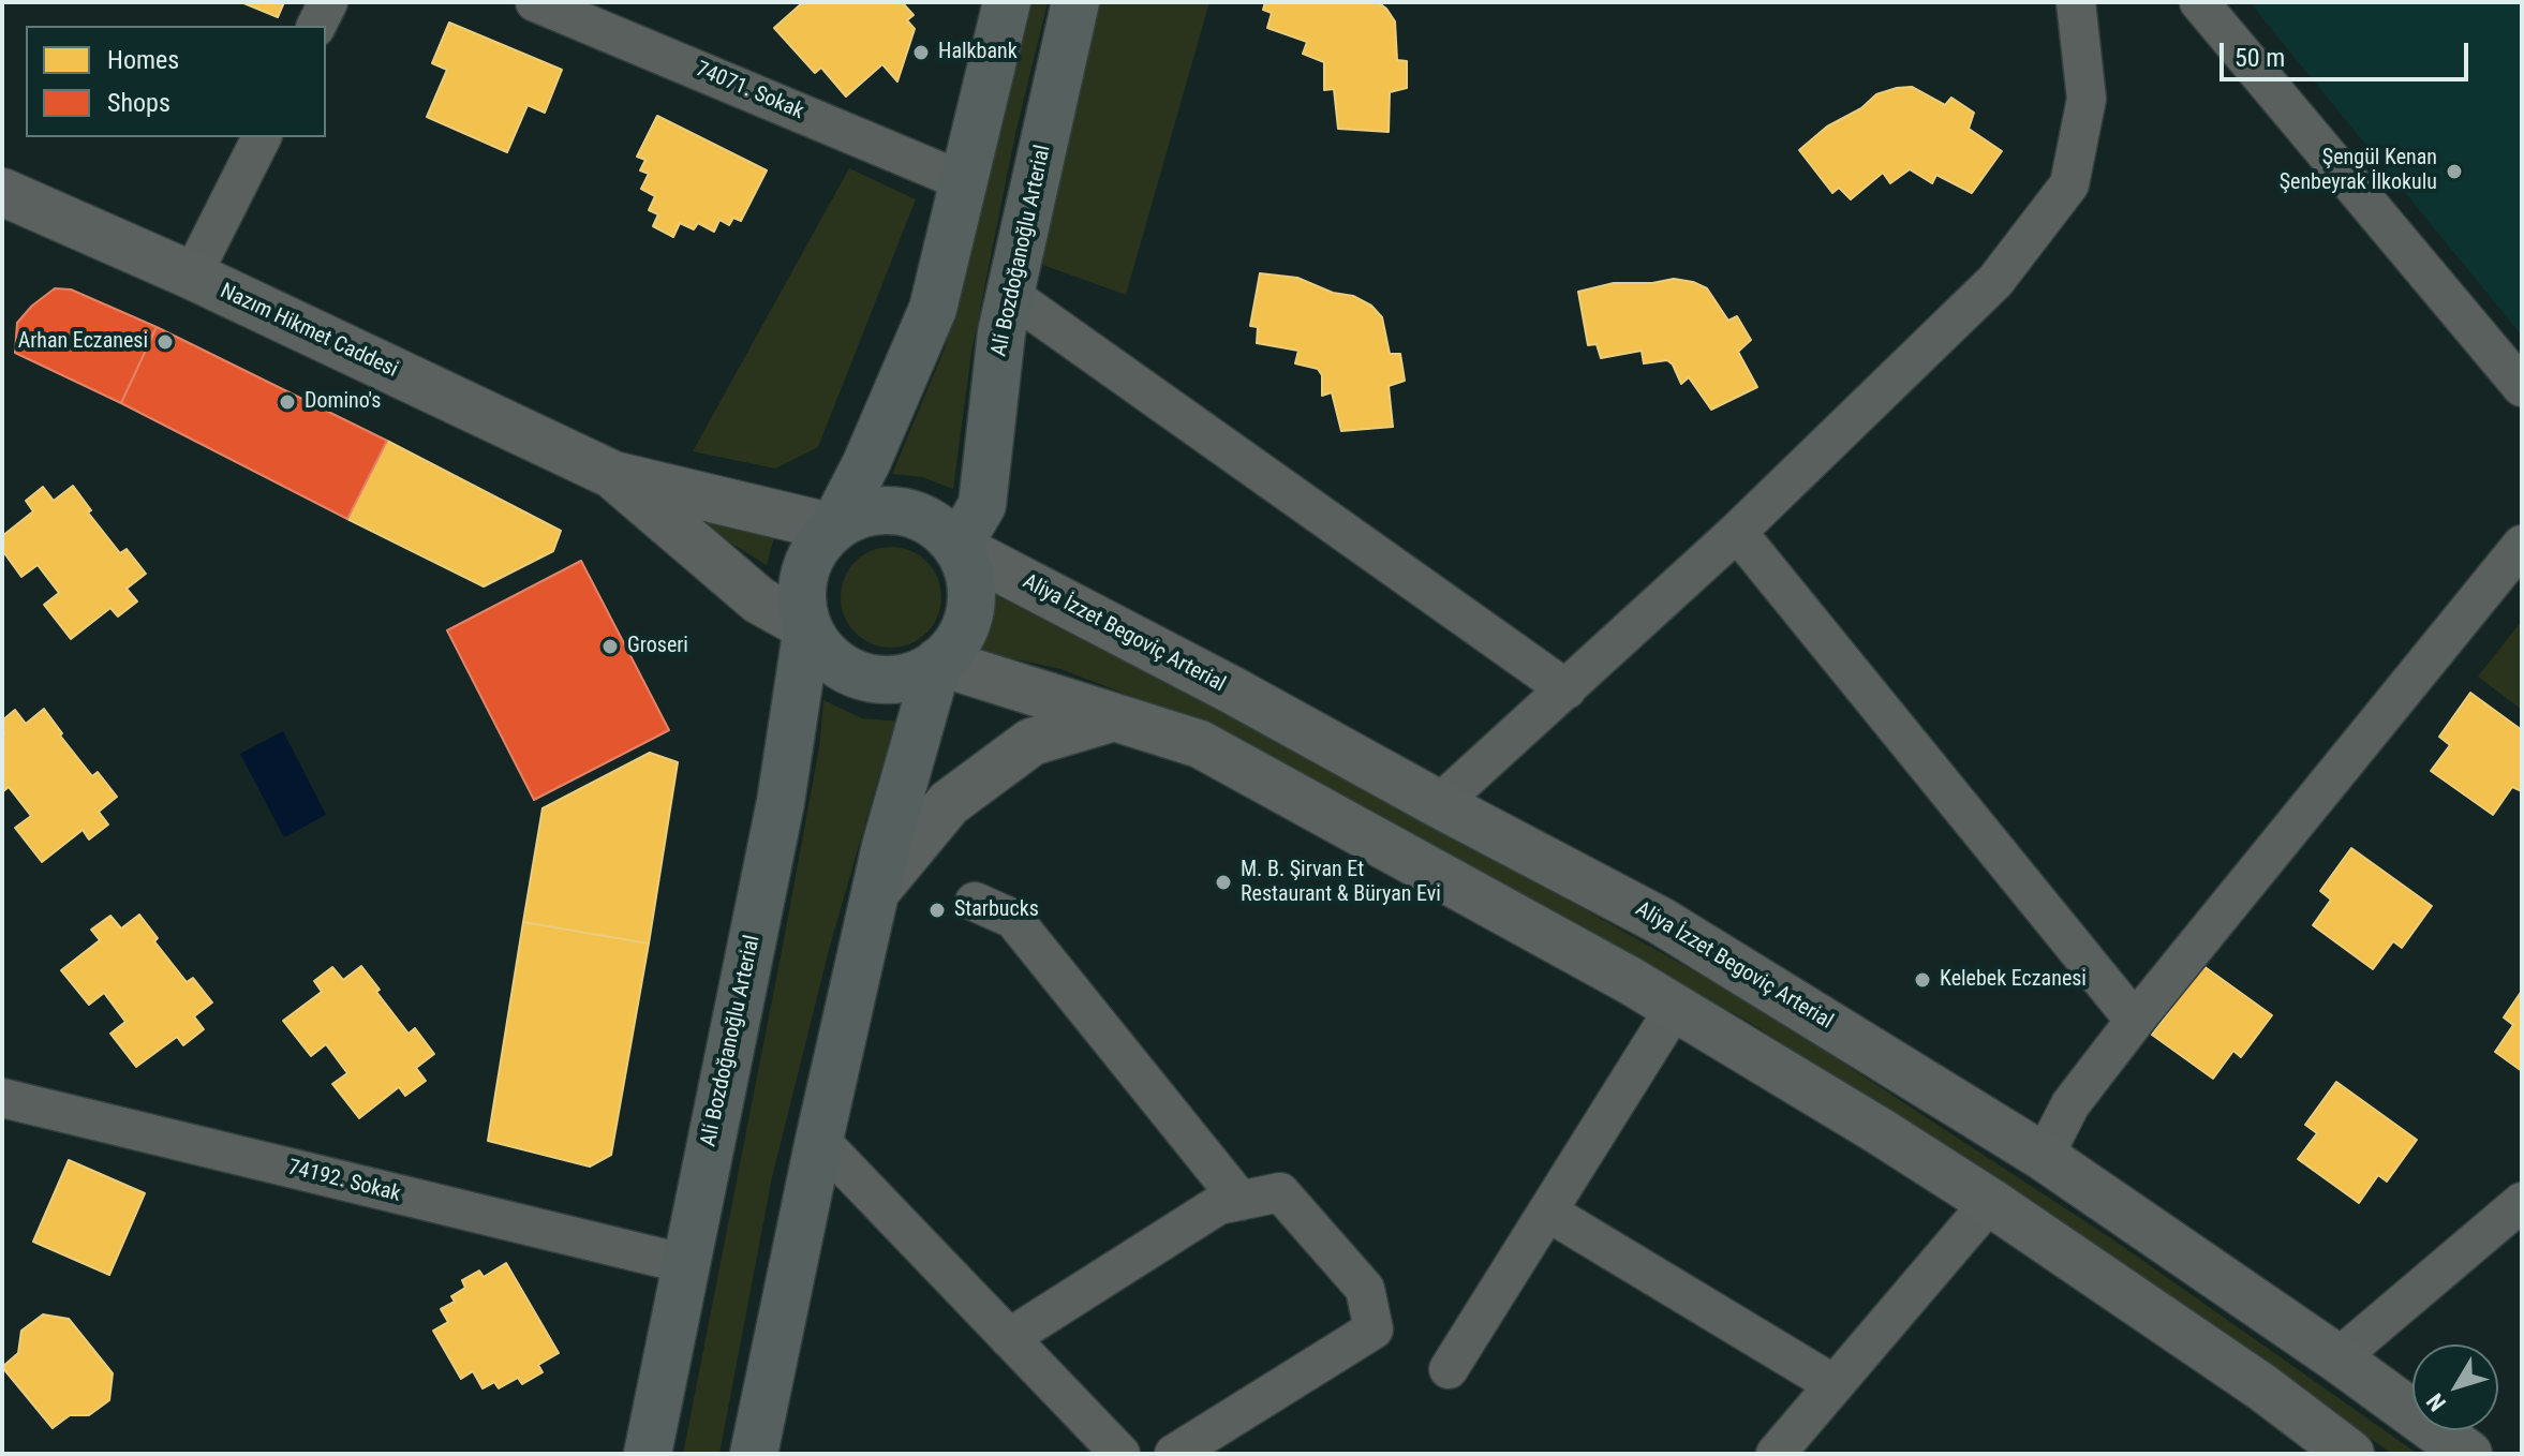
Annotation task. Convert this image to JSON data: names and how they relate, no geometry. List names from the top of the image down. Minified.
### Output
{"streets":{"main road":["Ali Bozdoğanoğlu Arterial","Nazım Hikmet Caddesi","Aliya İzzet Begoviç Arterial"],"street":["74071. Sokak","74192. Sokak"]},"crossings":[["Ali Bozdoğanoğlu Arterial","Aliya İzzet Begoviç Arterial"],["Ali Bozdoğanoğlu Arterial","74192. Sokak"]],"places":["Halkbank","Şengül Kenan Şenbeyrak İlkokulu","Arhan Eczanesi","Domino's","Groseri","M. B. Şirvan Et Restaurant & Büryan Evi","Starbucks","Kelebek Eczanesi"],"legend":["Homes","Shops"],"scale_bar":"50 m","north":"bottom left"}
